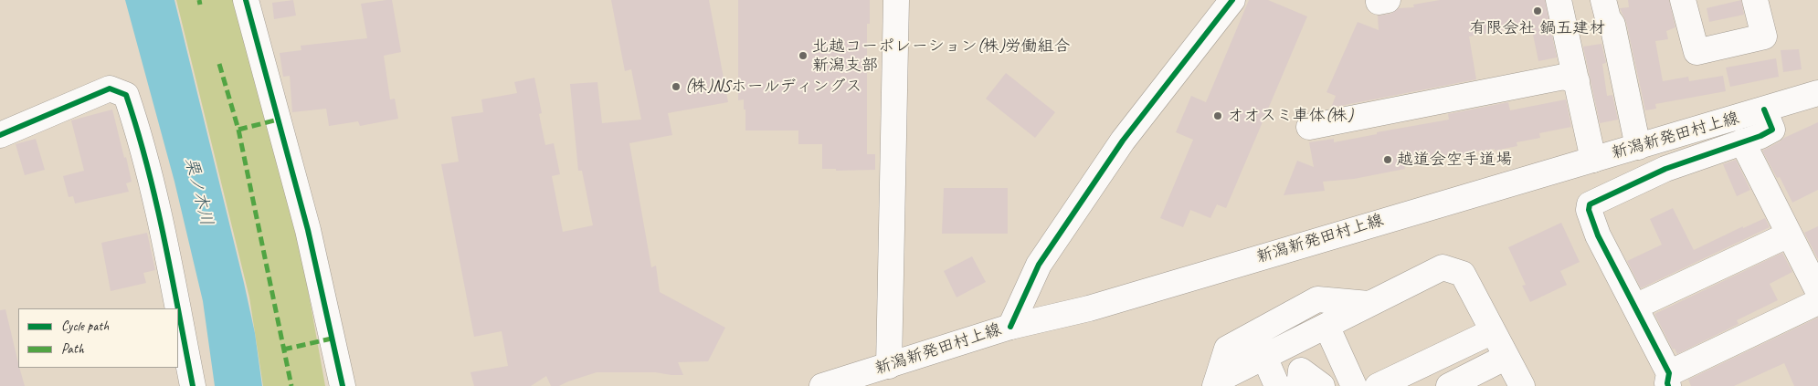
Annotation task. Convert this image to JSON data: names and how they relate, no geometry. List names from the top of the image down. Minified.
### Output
{"streets":{"street":["新潟新発田村上線"]},"water":["栗ノ木川"],"places":["有限会社 鍋五建材","北越コーポレーション(株)労働組合 新潟支部","(株)NSホールディングス","オオスミ車体(株)","越道会空手道場"],"legend":["Cycle path","Path"]}
